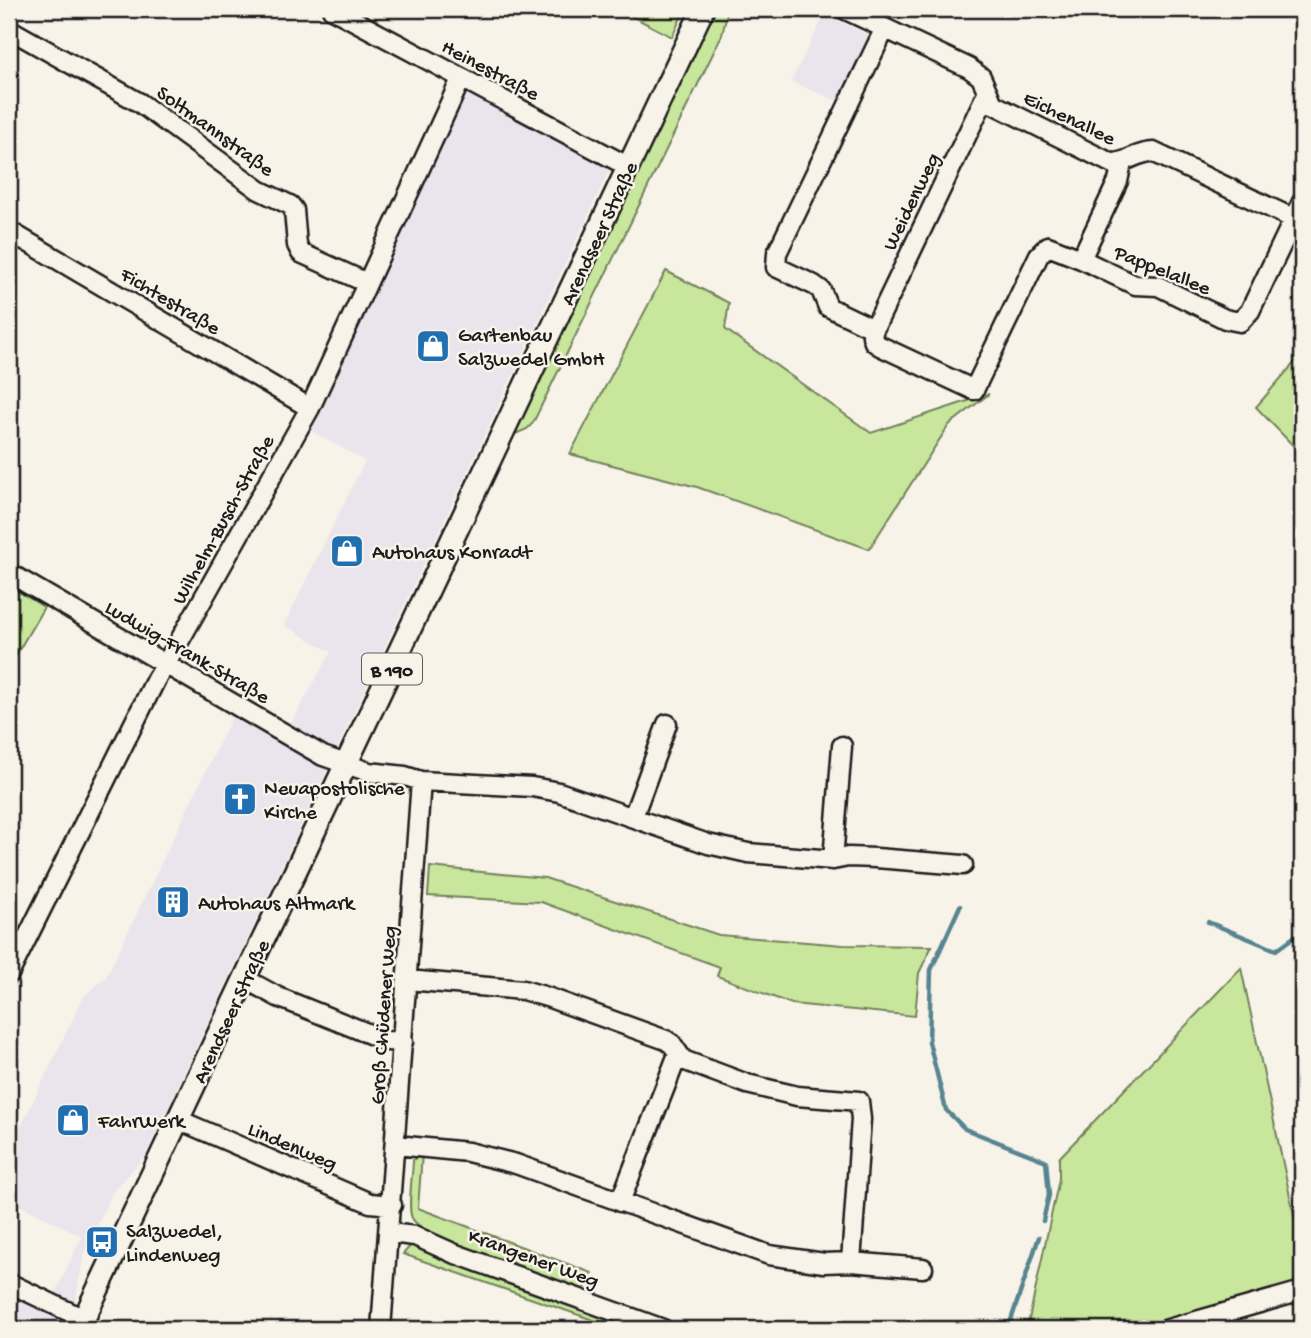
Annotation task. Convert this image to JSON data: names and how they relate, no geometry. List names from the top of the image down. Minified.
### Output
{"streets":{"main road":["Arendseer Straße","B 190"],"street":["Heinestraße","Eichenallee","Soltmannstraße","Weidenweg","Pappelallee","Fichtestraße","Wilhelm-Busch-Straße","Ludwig-Frank-Straße","Groß Chüdener Weg","Lindenweg","Krangener Weg"]},"crossings":[["Heinestraße","Arendseer Straße"],["Heinestraße","Wilhelm-Busch-Straße"],["Eichenallee","Weidenweg"],["Eichenallee","Pappelallee"],["Soltmannstraße","Wilhelm-Busch-Straße"],["Weidenweg","Pappelallee"],["Arendseer Straße","Ludwig-Frank-Straße"],["Arendseer Straße","Lindenweg"],["Fichtestraße","Wilhelm-Busch-Straße"],["Wilhelm-Busch-Straße","Ludwig-Frank-Straße"],["Groß Chüdener Weg","Lindenweg"],["Groß Chüdener Weg","Krangener Weg"]],"places":{"shop":["Gartenbau Salzwedel GmbH","Autohaus Konradt","FahrWerk"],"church":["Neuapostolische Kirche"],"building":["Autohaus Altmark"],"bus stop":["Salzwedel, Lindenweg"]}}
